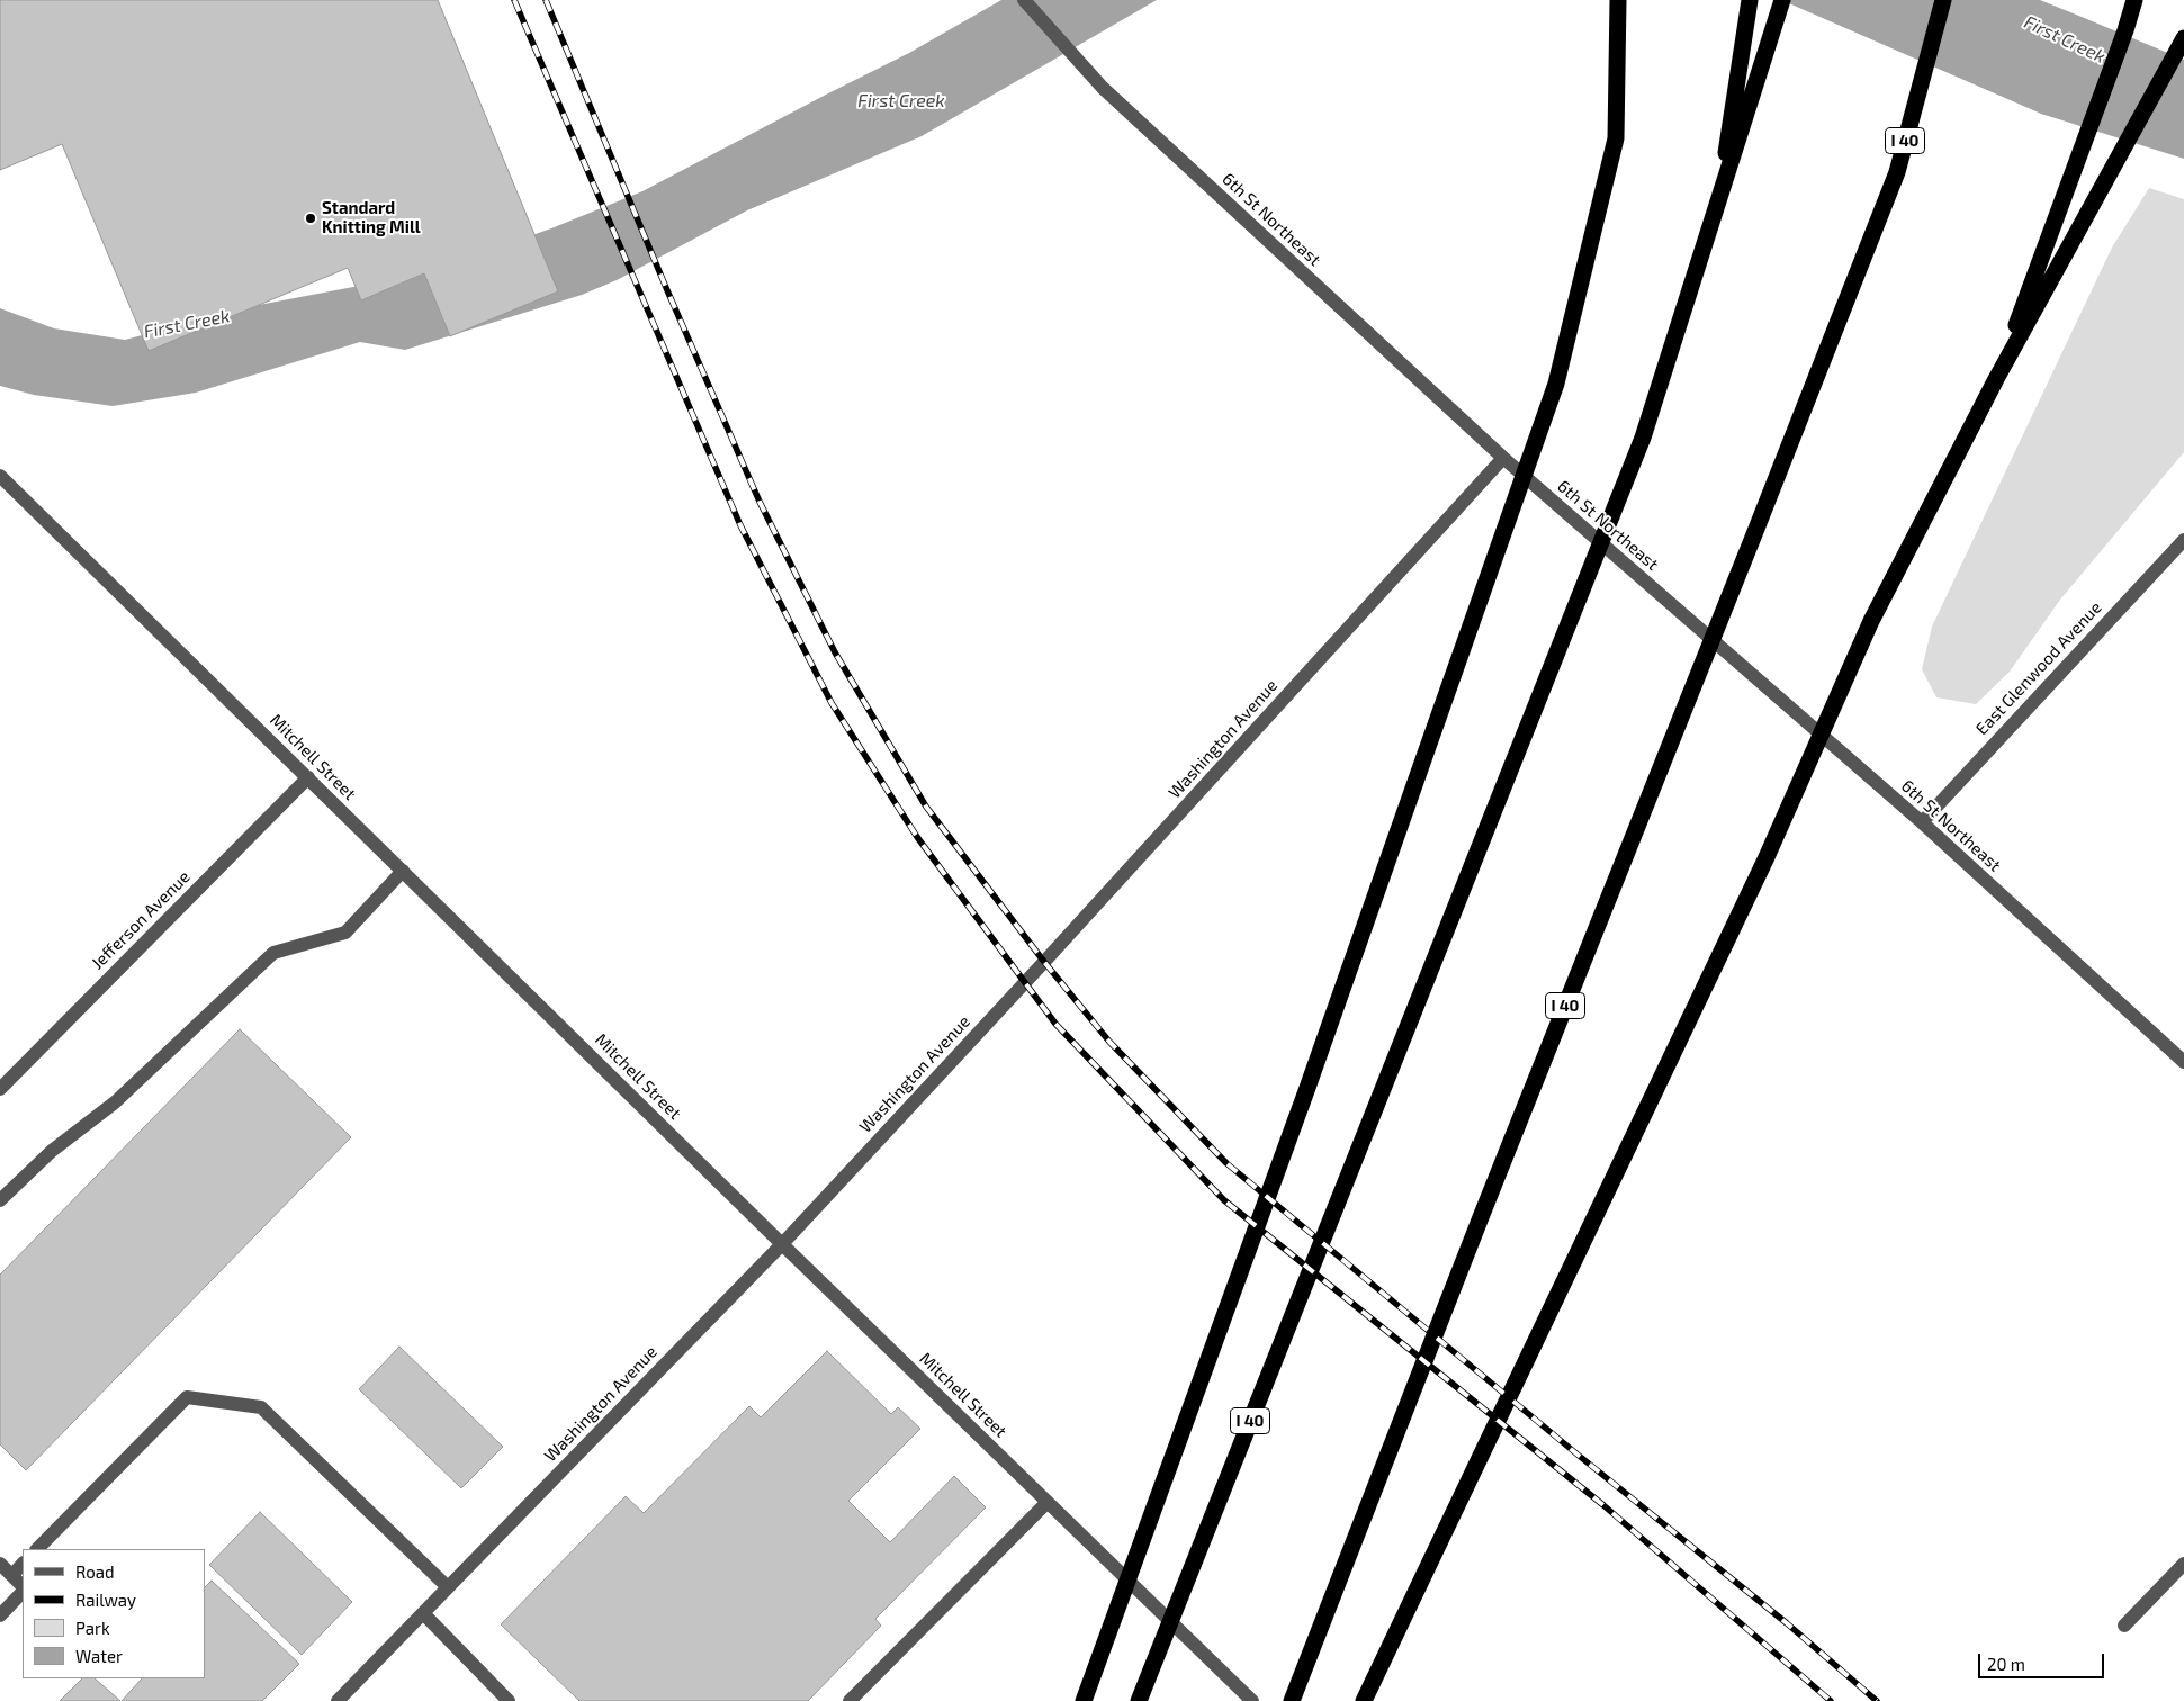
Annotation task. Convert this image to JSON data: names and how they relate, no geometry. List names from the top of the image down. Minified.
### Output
{"streets":{"highway":["I 40"],"street":["6th St Northeast","East Glenwood Avenue","Washington Avenue","Mitchell Street","Jefferson Avenue"]},"crossings":[["6th St Northeast","East Glenwood Avenue"],["6th St Northeast","Washington Avenue"],["Washington Avenue","Mitchell Street"],["Mitchell Street","Jefferson Avenue"]],"water":["First Creek"],"places":["Standard Knitting Mill"],"legend":["Road","Railway","Park","Water"],"scale_bar":"20 m"}
